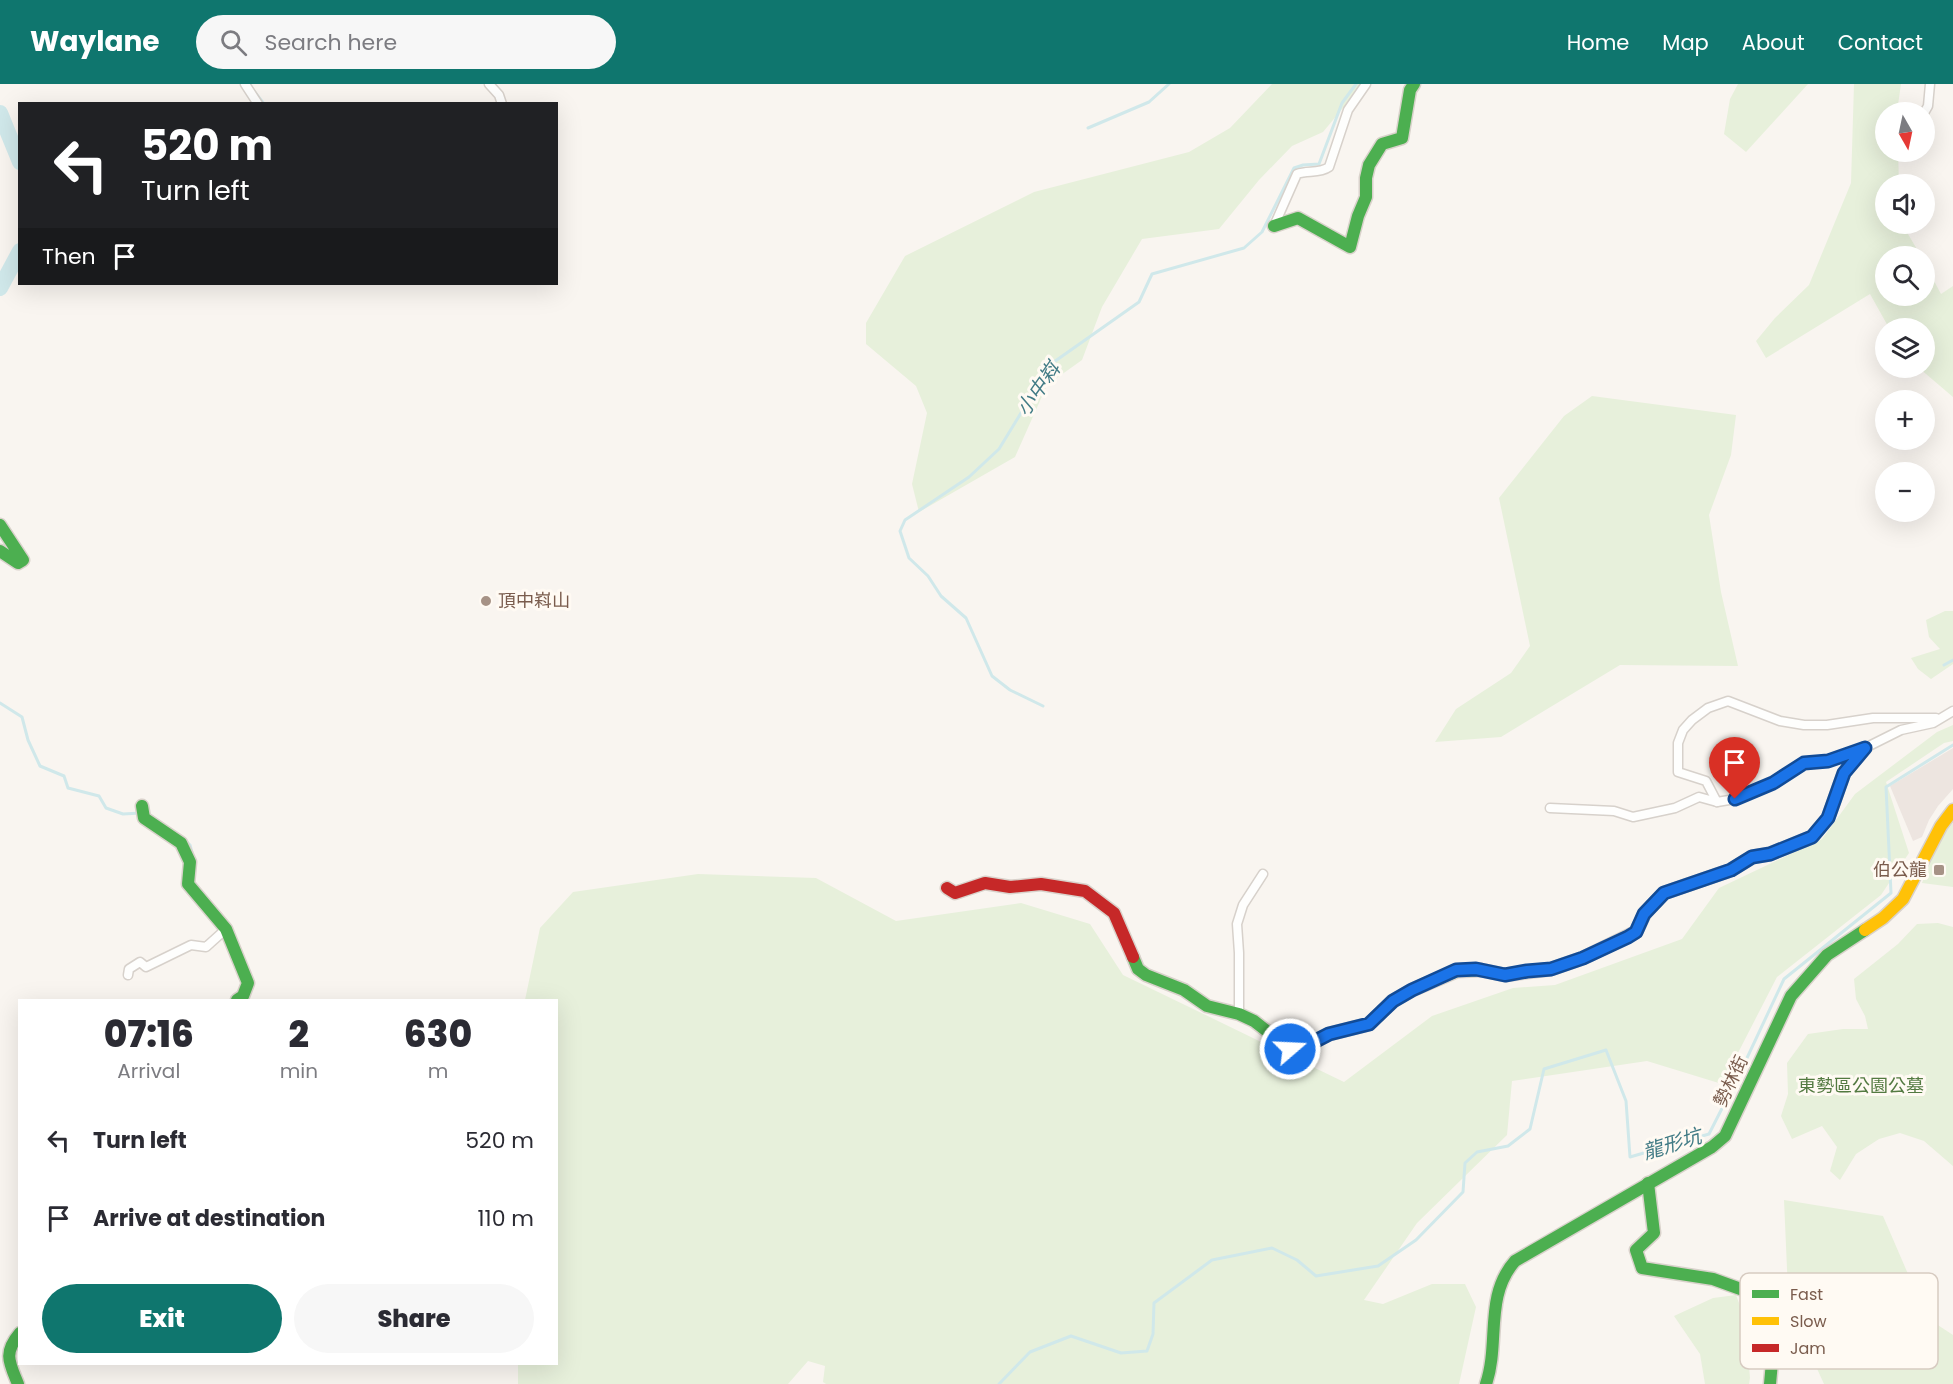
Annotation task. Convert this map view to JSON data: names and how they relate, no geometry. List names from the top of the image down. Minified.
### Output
{"streets":{"street":["勢林街"]},"water":["小中嵙","龍形坑"],"parks":["東勢區公園公墓"],"places":{"other":["頂中嵙山"],"transit":["伯公龍"]},"legend":["Fast","Slow","Jam"],"north":"bottom","page":{"header":"Waylane","search":"Search here","nav":["Home","Map","About","Contact"],"map_buttons":["+","−"],"turn":["520 m","Turn left"],"then":"Then","eta":["07:16","Arrival","2","min","630","m"],"list":[{"name":"Turn left","value":"520 m"},{"name":"Arrive at destination","value":"110 m"}],"buttons":["Exit","Share"]}}
